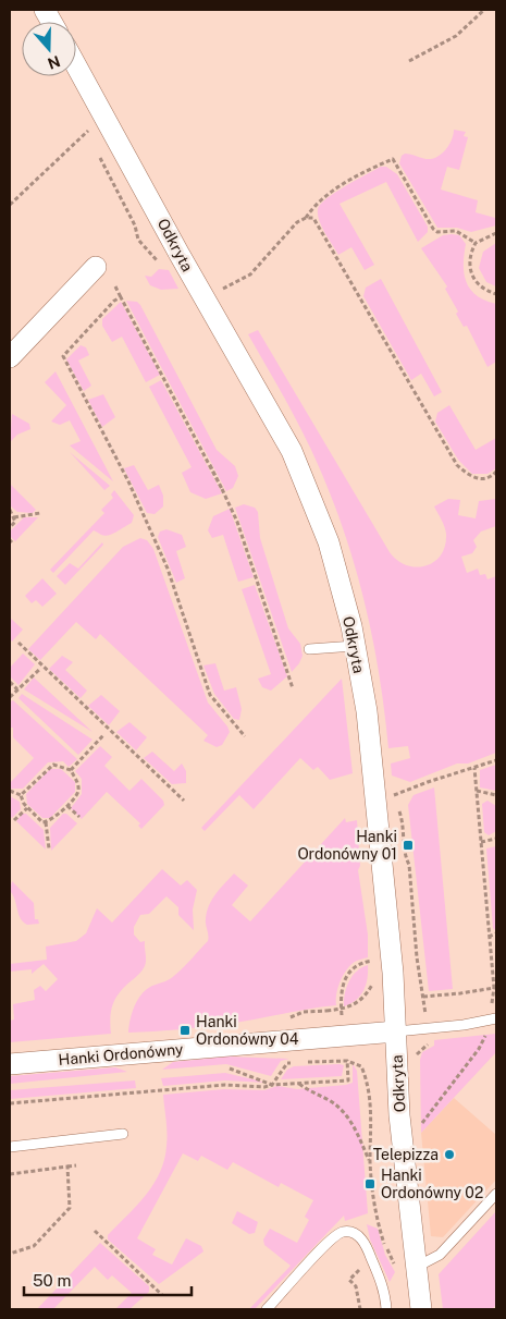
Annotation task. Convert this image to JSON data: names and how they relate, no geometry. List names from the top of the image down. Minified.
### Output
{"streets":{"street":["Odkryta","Hanki Ordonówny"]},"crossings":[["Odkryta","Hanki Ordonówny"]],"places":{"transit":["Hanki Ordonówny 01","Hanki Ordonówny 04","Hanki Ordonówny 02"],"other":["Telepizza"]},"scale_bar":"50 m","north":"bottom"}
